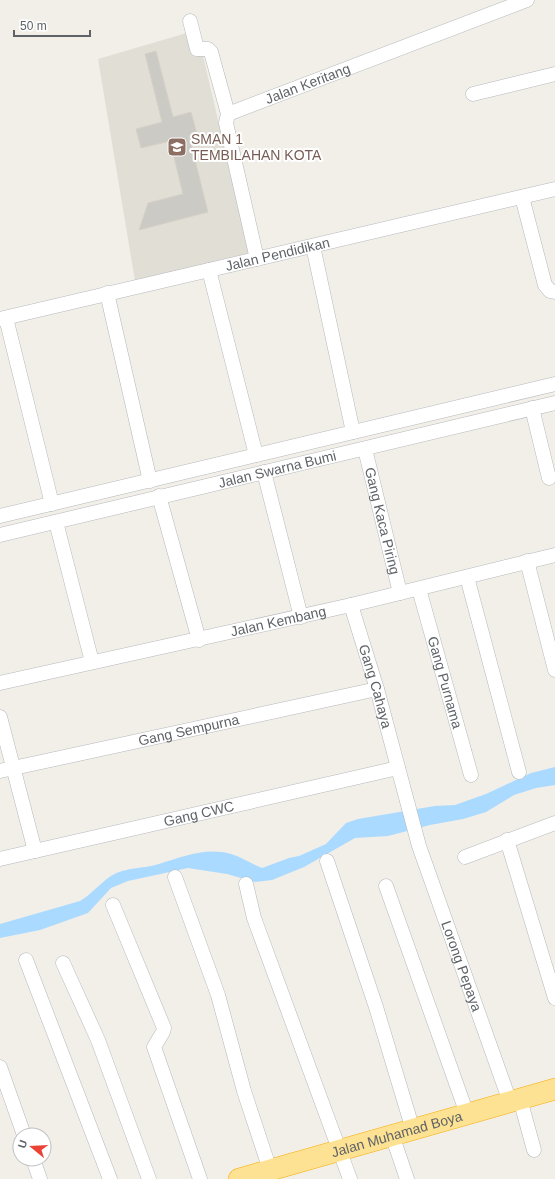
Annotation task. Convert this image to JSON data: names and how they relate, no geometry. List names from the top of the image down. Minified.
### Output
{"streets":{"highway":["Jalan Muhamad Boya"],"street":["Jalan Keritang","Jalan Pendidikan","Jalan Swarna Bumi","Gang Kaca Piring","Jalan Kembang","Gang Purnama","Gang Cahaya","Gang Sempurna","Gang CWC","Lorong Pepaya"]},"crossings":[["Jalan Swarna Bumi","Gang Kaca Piring"],["Gang Kaca Piring","Jalan Kembang"],["Jalan Kembang","Gang Purnama"],["Jalan Kembang","Gang Cahaya"],["Gang Cahaya","Gang Sempurna"],["Gang Cahaya","Gang CWC"],["Gang Cahaya","Lorong Pepaya"],["Lorong Pepaya","Jalan Muhamad Boya"]],"places":{"school or university":["SMAN 1 TEMBILAHAN KOTA"]},"scale_bar":"50 m","north":"left"}
